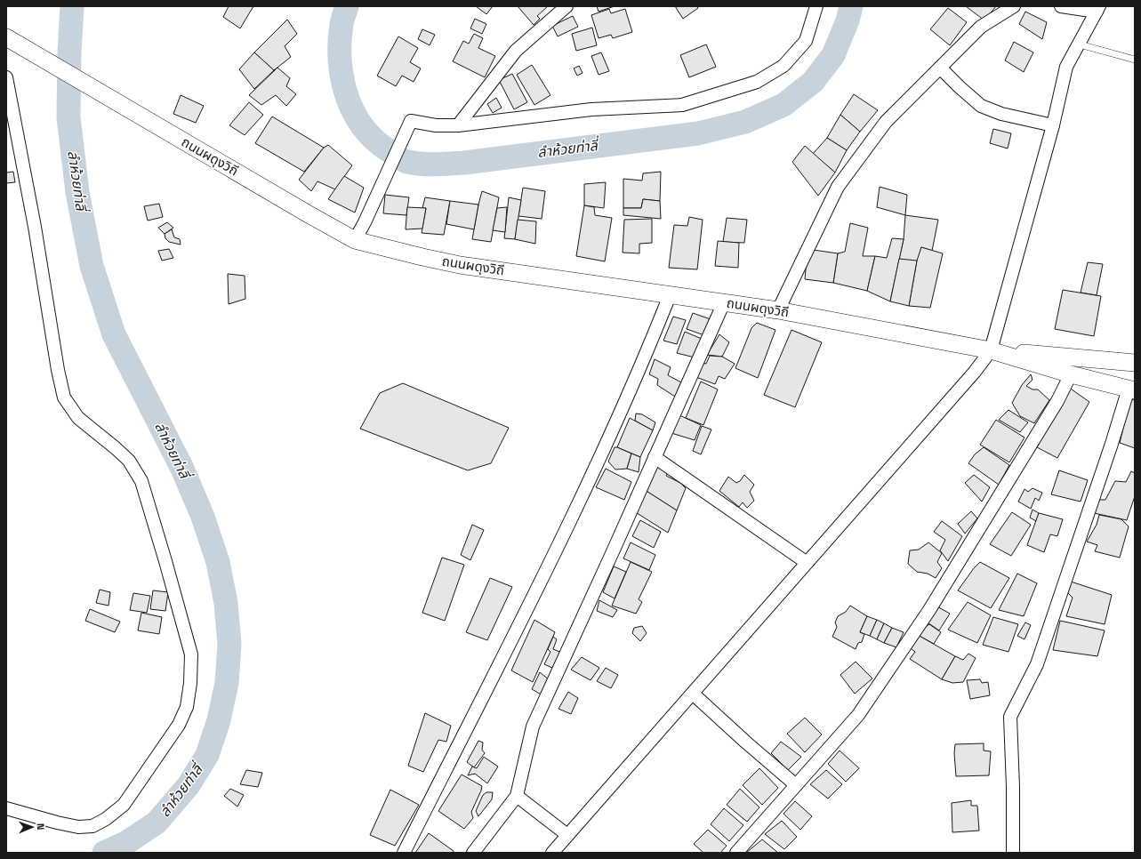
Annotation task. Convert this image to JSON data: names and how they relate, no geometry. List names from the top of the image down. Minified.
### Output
{"streets":{"main road":["ถนนผดุงวิถี"]},"water":["ลำห้วยท่าลี่"],"north":"right"}
